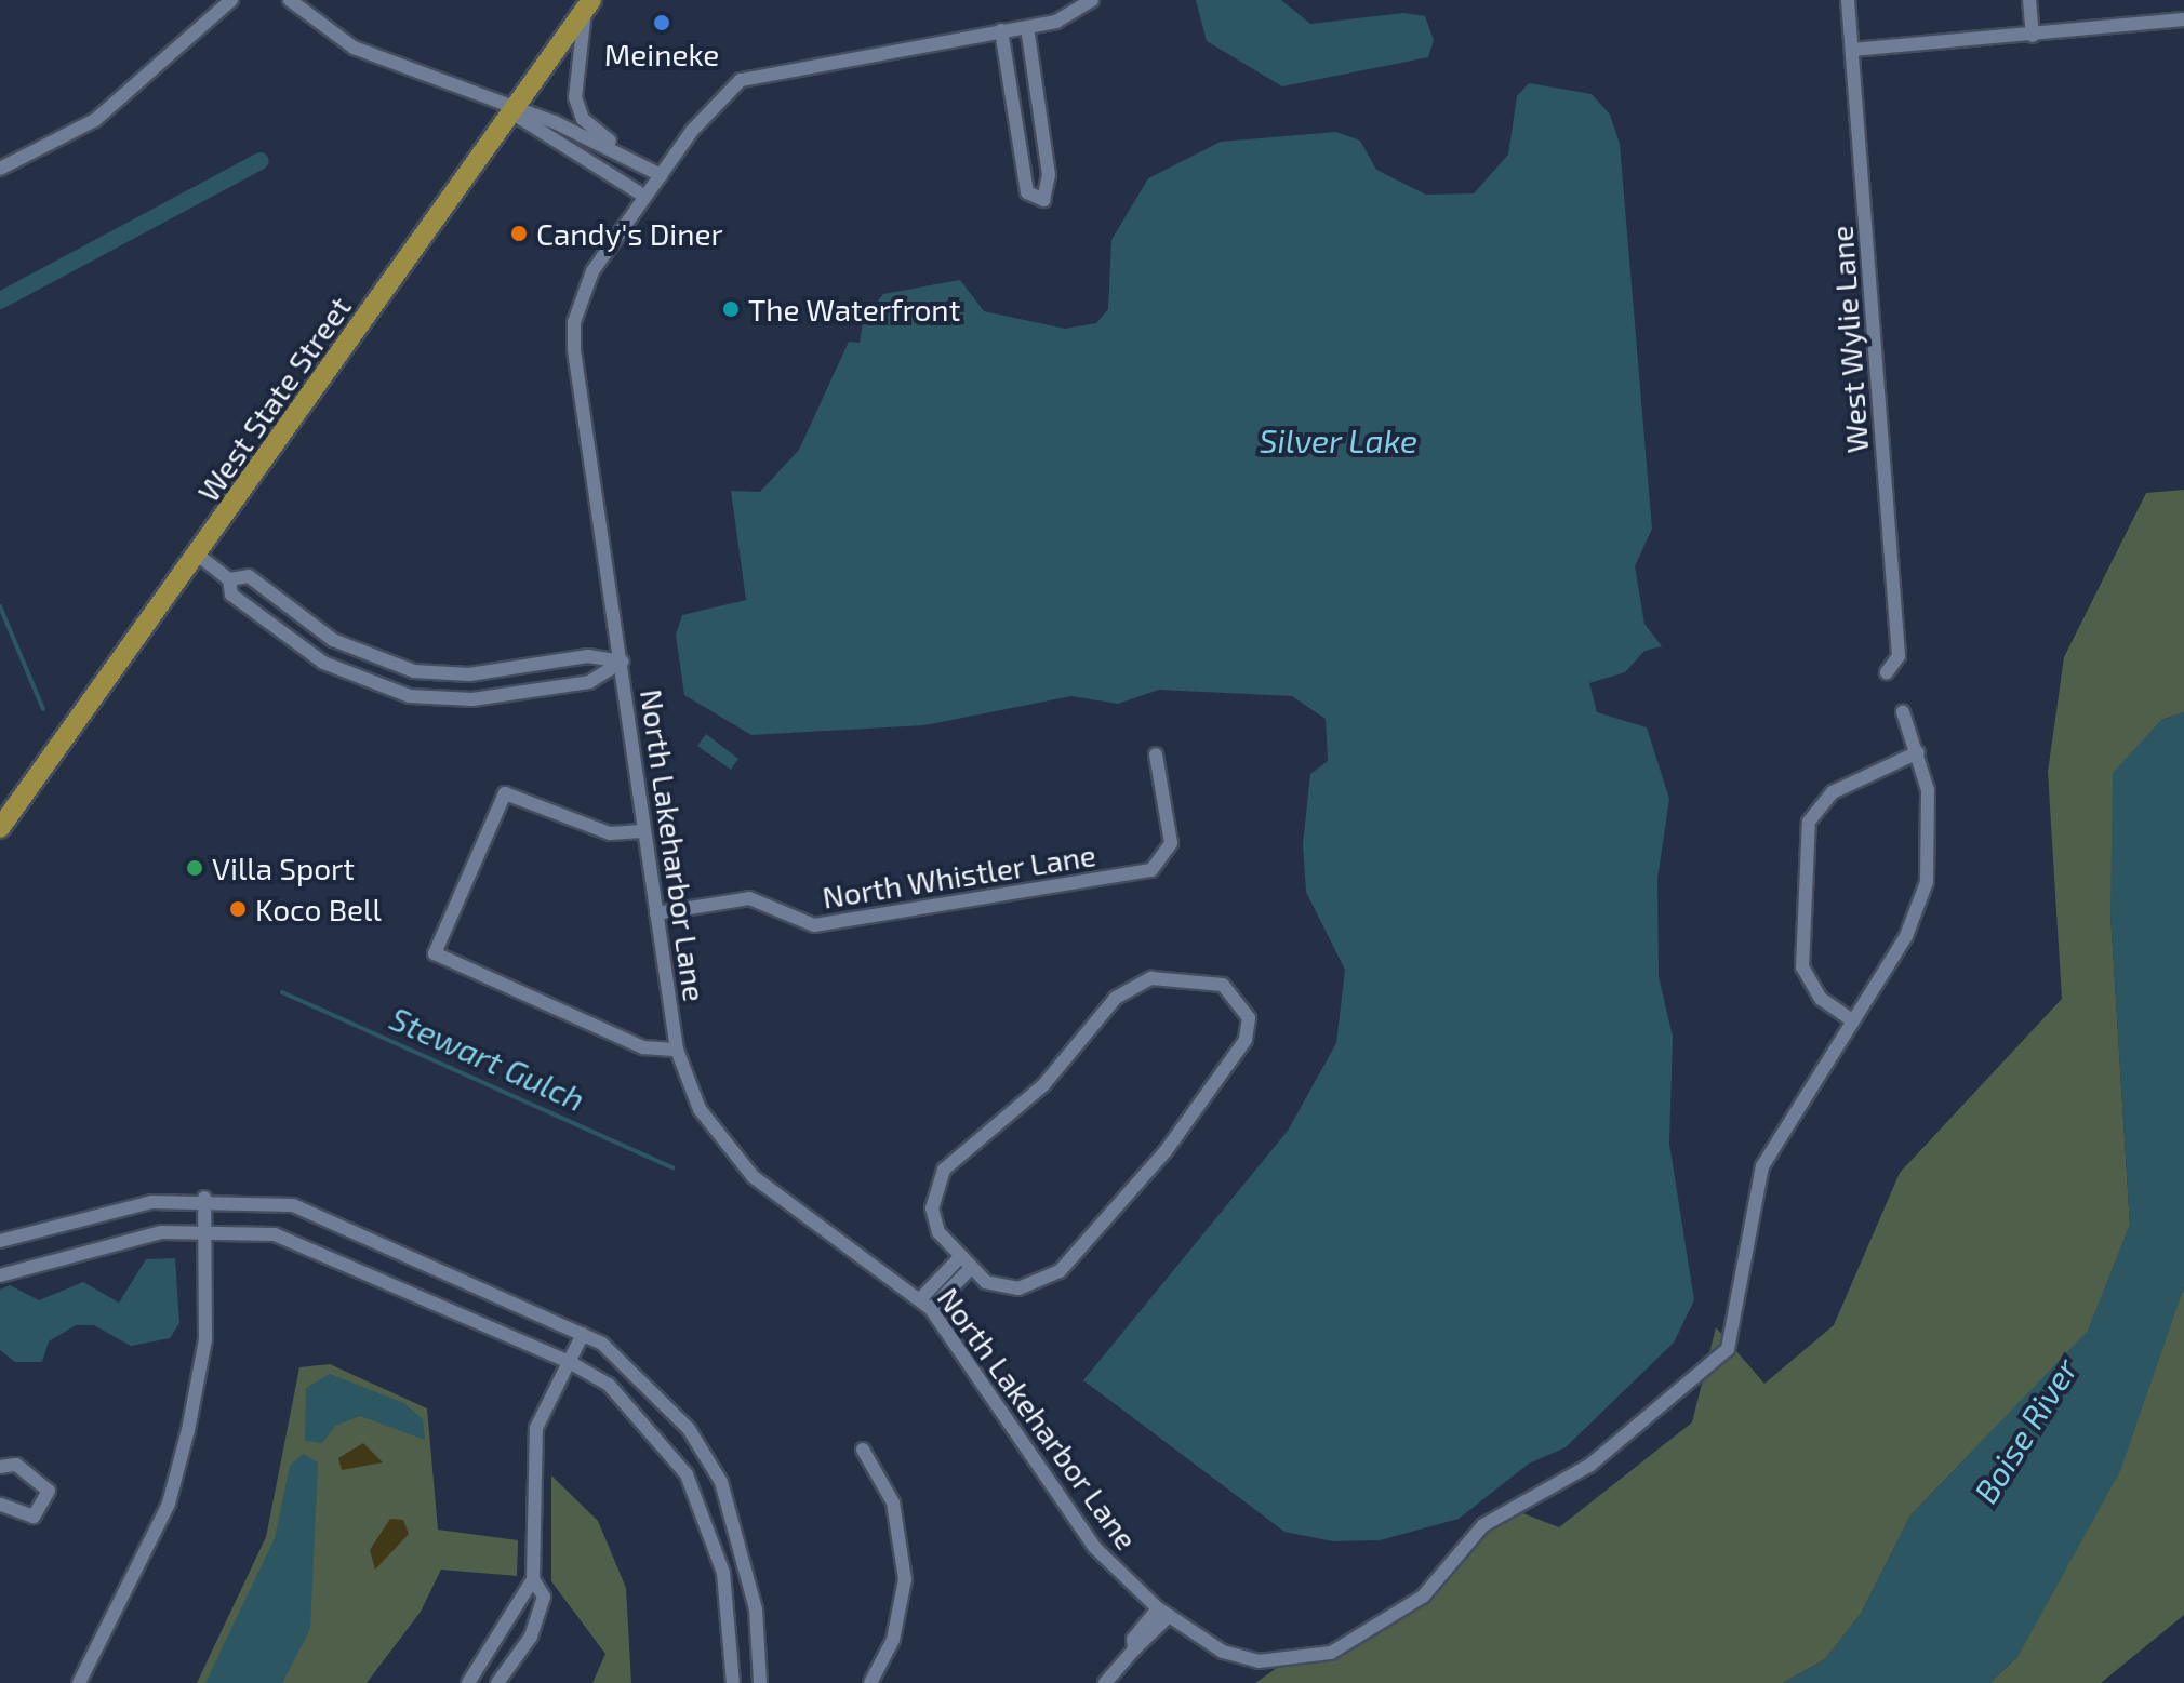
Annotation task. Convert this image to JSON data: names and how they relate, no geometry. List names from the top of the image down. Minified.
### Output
{"streets":{"main road":["West State Street"],"street":["West Wylie Lane","North Lakeharbor Lane","North Whistler Lane"]},"crossings":[["North Lakeharbor Lane","North Whistler Lane"]],"water":["Silver Lake","Stewart Gulch","Boise River"],"places":["Meineke","Candy's Diner","The Waterfront","Villa Sport","Koco Bell"]}
